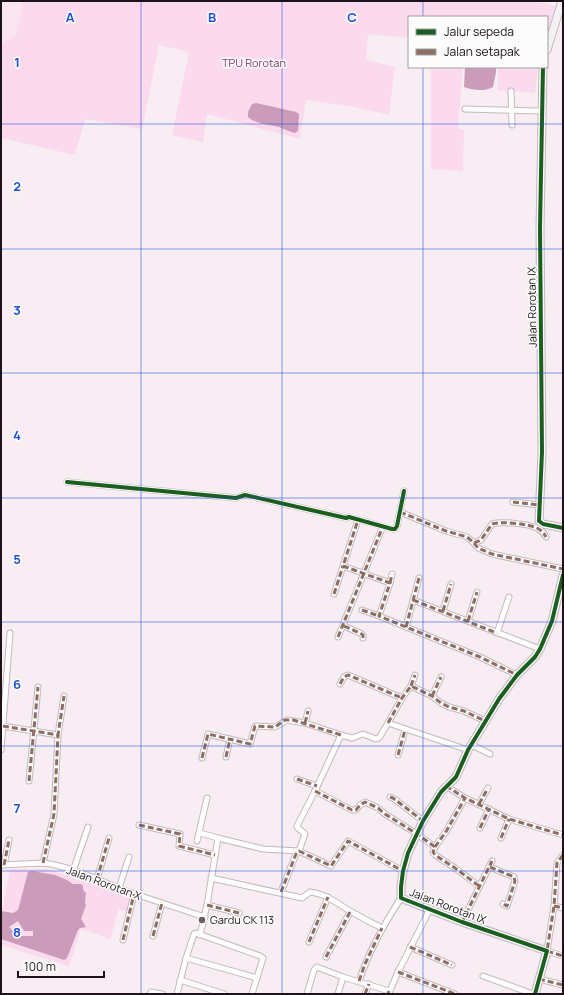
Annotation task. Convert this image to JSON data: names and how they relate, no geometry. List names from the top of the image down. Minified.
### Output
{"streets":{"street":["Jalan Rorotan IX","Jalan Rorotan X"]},"parks":["TPU Rorotan"],"places":["Gardu CK 113"],"legend":["Jalur sepeda","Jalan setapak"],"scale_bar":"100 m","grid":{"columns":["A","B","C"],"rows":["1","2","3","4","5","6","7","8"]}}
